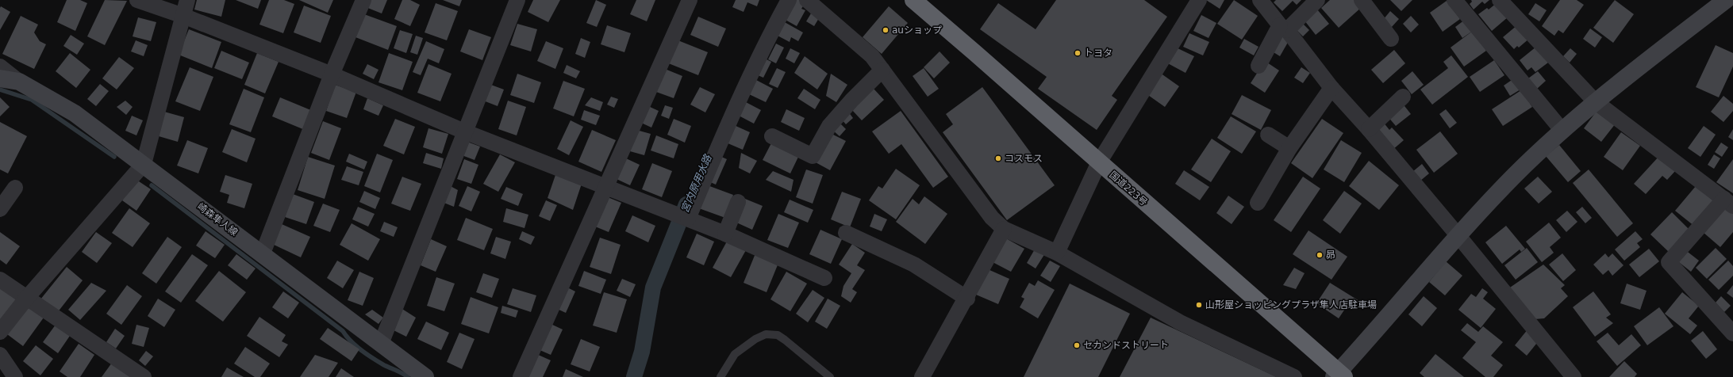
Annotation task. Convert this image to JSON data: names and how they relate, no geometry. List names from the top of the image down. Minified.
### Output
{"streets":{"highway":["国道223号"],"street":["崎森隼人線"]},"water":["宮内原用水路"],"places":["auショップ","トヨタ","コスモス","昴","山形屋ショッピングプラザ隼人店駐車場","セカンドストリート"]}
